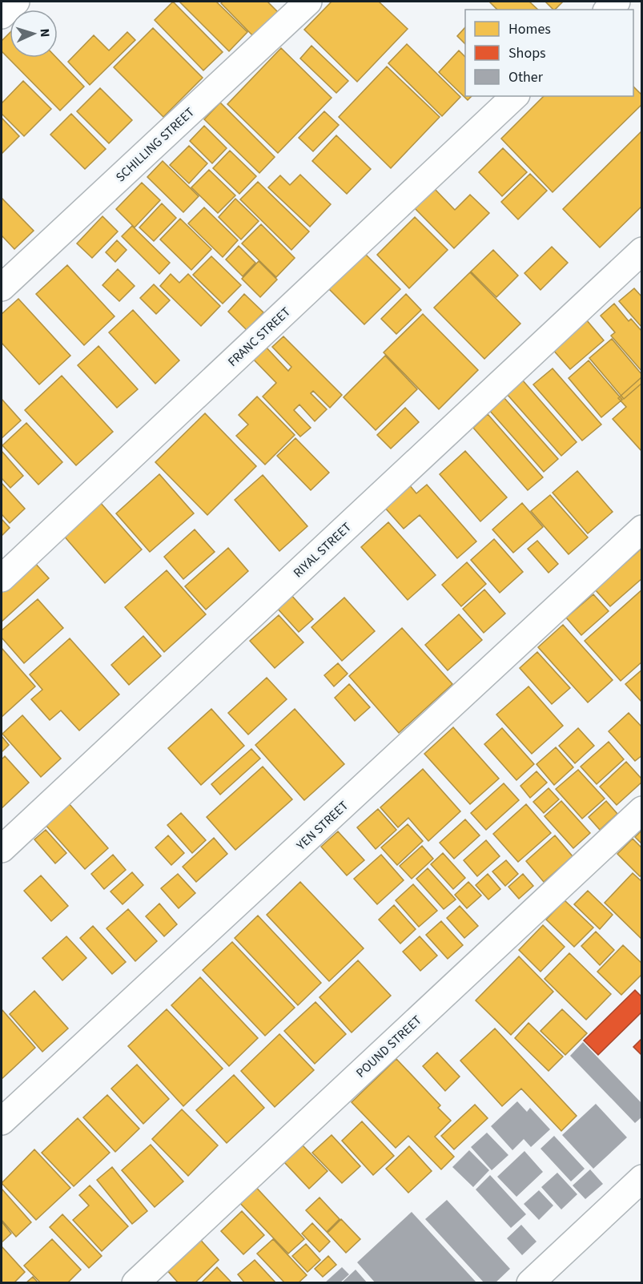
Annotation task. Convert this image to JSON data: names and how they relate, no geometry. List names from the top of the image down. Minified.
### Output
{"streets":{"street":["SCHILLING STREET","FRANC STREET","RIYAL STREET","YEN STREET","POUND STREET"]},"legend":["Homes","Shops","Other"],"north":"right"}
